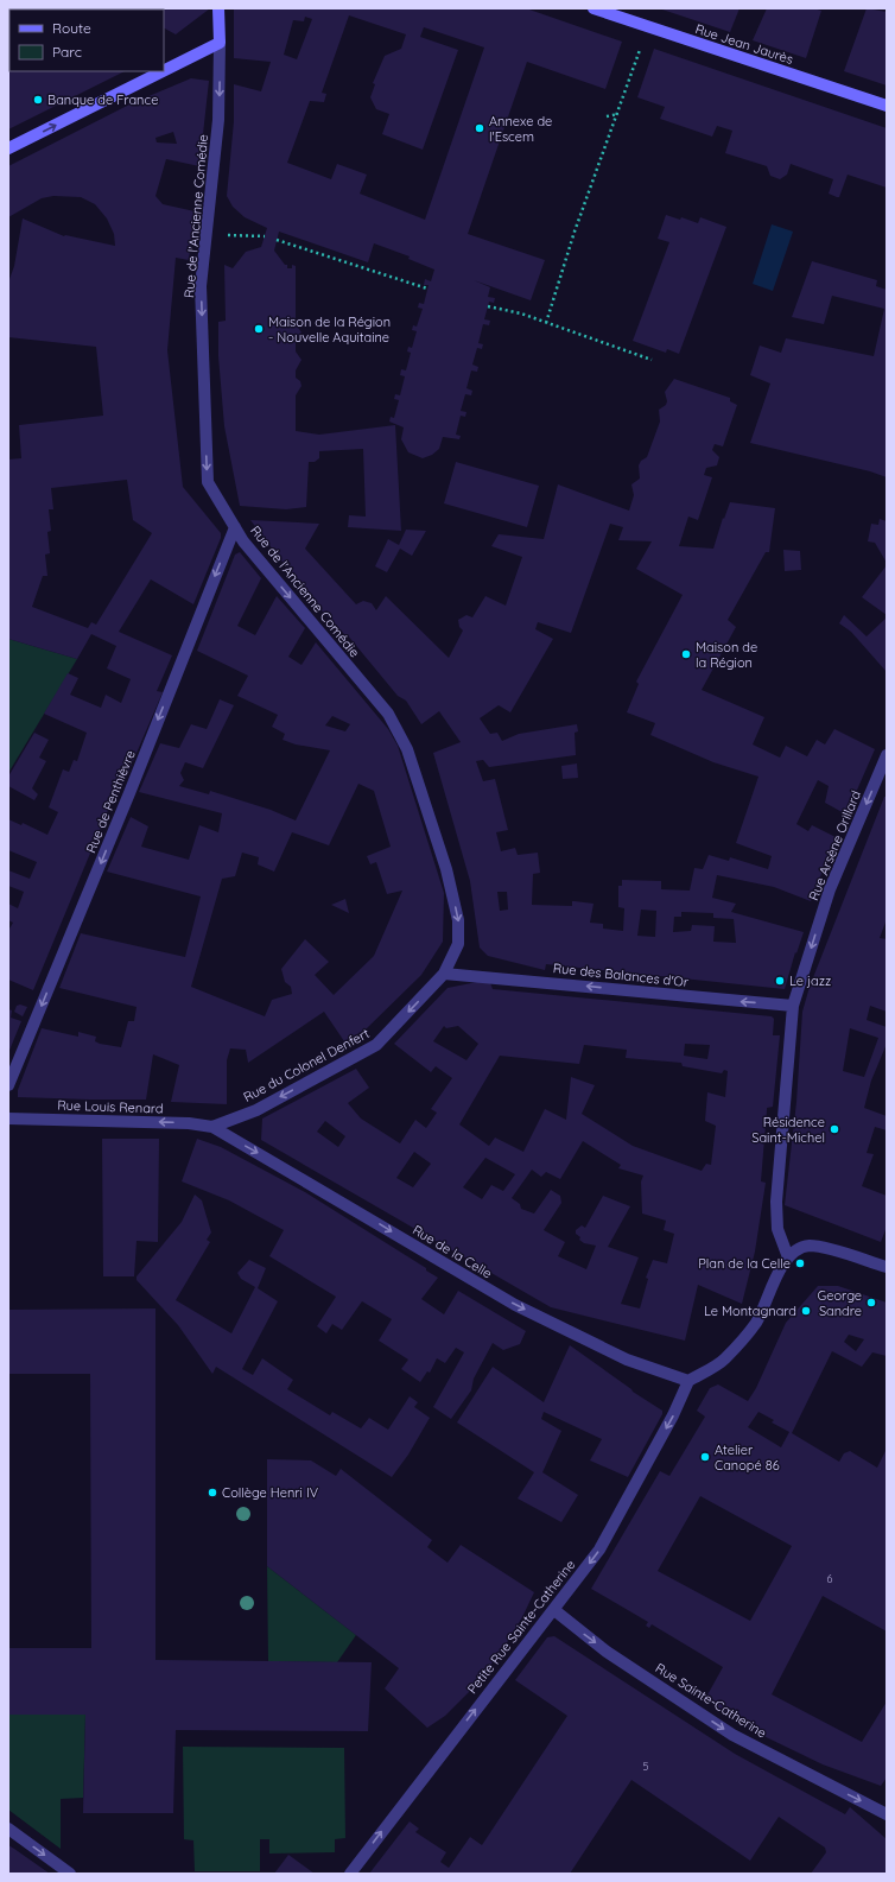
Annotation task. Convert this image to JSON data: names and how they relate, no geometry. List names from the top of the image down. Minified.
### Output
{"streets":{"street":["Rue Jean Jaurès","Rue de l'Ancienne Comédie","Rue de Penthièvre","Rue Arsène Orillard","Rue des Balances d'Or","Rue du Colonel Denfert","Rue Louis Renard","Rue de la Celle","Petite Rue Sainte-Catherine","Rue Sainte-Catherine"]},"crossings":[["Rue de l'Ancienne Comédie","Rue de Penthièvre"],["Rue de l'Ancienne Comédie","Rue des Balances d'Or"],["Rue de l'Ancienne Comédie","Rue du Colonel Denfert"],["Rue Arsène Orillard","Rue des Balances d'Or"],["Rue des Balances d'Or","Rue du Colonel Denfert"],["Rue du Colonel Denfert","Rue Louis Renard"],["Rue du Colonel Denfert","Rue de la Celle"],["Rue Louis Renard","Rue de la Celle"],["Rue de la Celle","Petite Rue Sainte-Catherine"],["Petite Rue Sainte-Catherine","Rue Sainte-Catherine"]],"one_way":["Rue de l'Ancienne Comédie","Rue de Penthièvre","Rue Arsène Orillard","Rue des Balances d'Or","Rue du Colonel Denfert","Rue Louis Renard","Rue de la Celle","Rue Sainte-Catherine"],"places":["Banque de France","Annexe de l'Escem","Maison de la Région - Nouvelle Aquitaine","Maison de la Région","Le jazz","Résidence Saint-Michel","Plan de la Celle","George Sandre","Le Montagnard","Atelier Canopé 86","Collège Henri IV"],"house_numbers":["6","5"],"legend":["Route","Parc"]}
